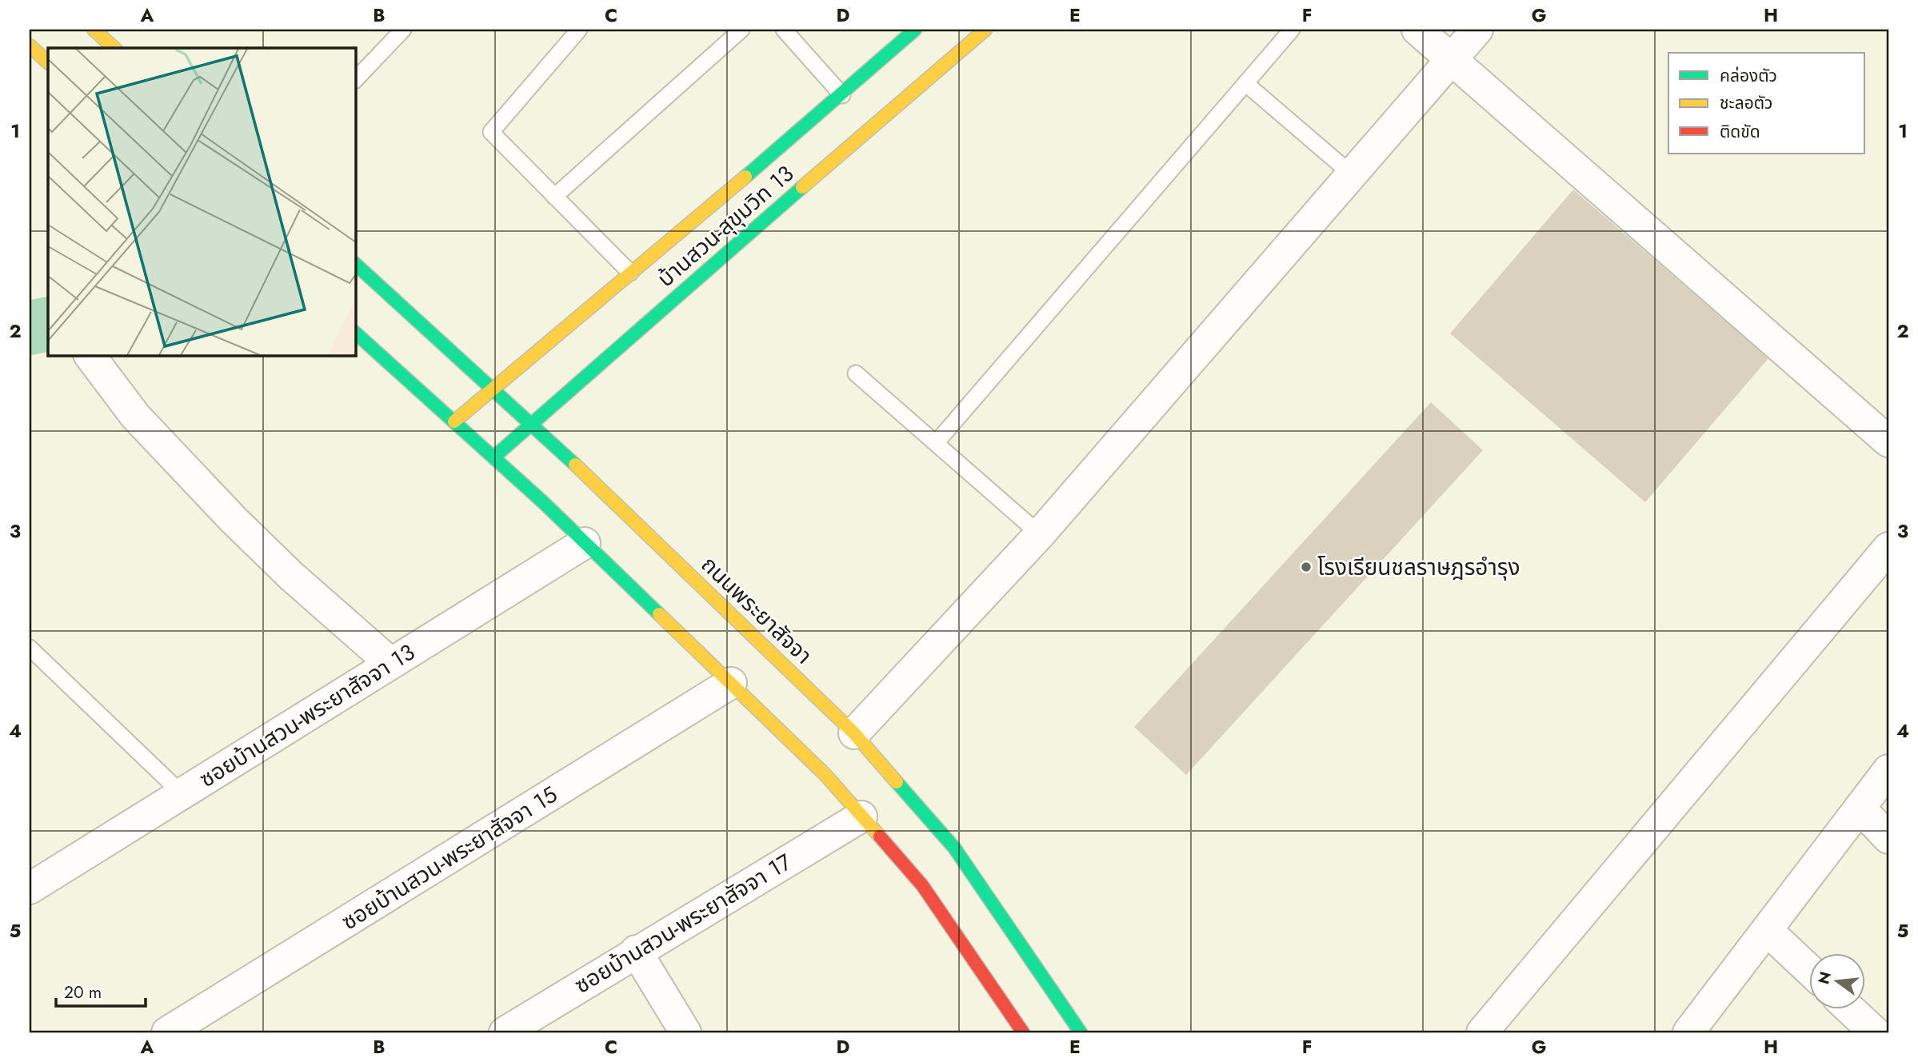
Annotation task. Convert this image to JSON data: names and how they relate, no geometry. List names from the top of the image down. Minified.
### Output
{"streets":{"main road":["บ้านสวน-สุขุมวิท 13","ถนนพระยาสัจจา"],"street":["ซอยบ้านสวน-พระยาสัจจา 13","ซอยบ้านสวน-พระยาสัจจา 15","ซอยบ้านสวน-พระยาสัจจา 17"]},"crossings":[["บ้านสวน-สุขุมวิท 13","ถนนพระยาสัจจา"]],"places":["โรงเรียนชลราษฎรอำรุง"],"legend":["คล่องตัว","ชะลอตัว","ติดขัด"],"scale_bar":"20 m","north":"left","grid":{"columns":["A","B","C","D","E","F","G","H"],"rows":["1","2","3","4","5"]}}
